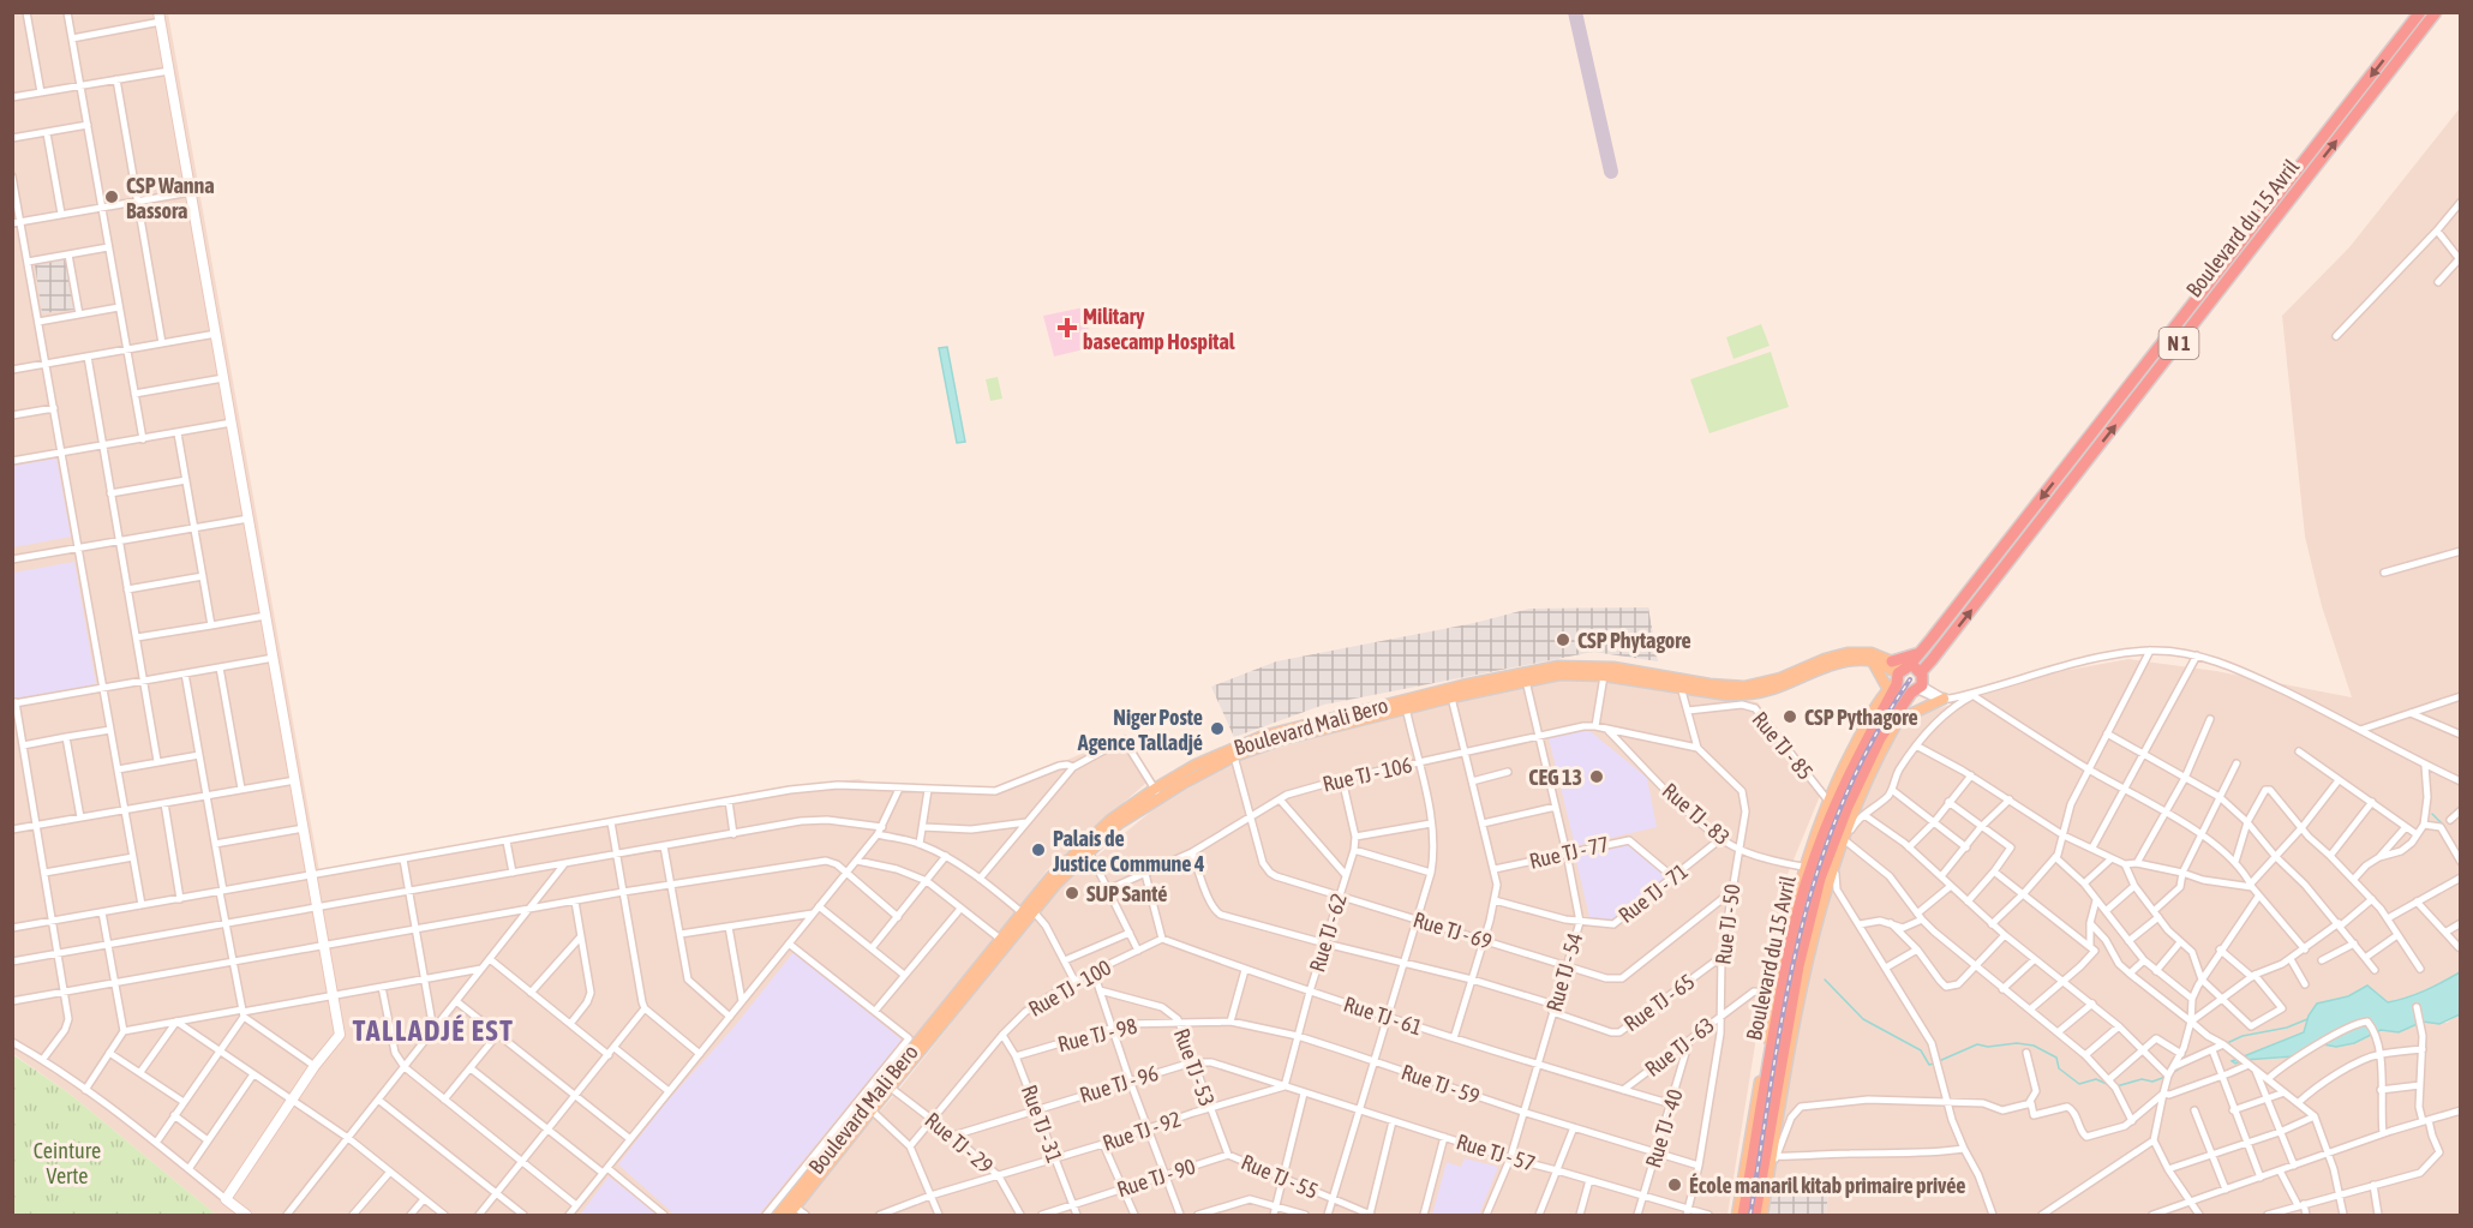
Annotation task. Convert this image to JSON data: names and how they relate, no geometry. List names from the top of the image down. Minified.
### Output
{"streets":{"highway":["Boulevard du 15 Avril","N 1"],"main road":["Boulevard Mali Bero"],"street":["Rue TJ - 85","Rue TJ - 106","Rue TJ - 83","Rue TJ - 77","Rue TJ - 71","Rue TJ - 50","Rue TJ - 69","Rue TJ - 62","Rue TJ - 54","Rue TJ - 100","Rue TJ - 65","Rue TJ - 61","Rue TJ - 98","Rue TJ - 63","Rue TJ - 53","Rue TJ - 96","Rue TJ - 59","Rue TJ - 31","Rue TJ - 40","Rue TJ - 92","Rue TJ - 29","Rue TJ - 57","Rue TJ - 55","Rue TJ - 90"]},"crossings":[["Boulevard du 15 Avril","Boulevard Mali Bero"],["Boulevard du 15 Avril","Rue TJ - 85"],["Boulevard du 15 Avril","Rue TJ - 83"],["Boulevard du 15 Avril","Rue TJ - 63"],["Boulevard Mali Bero","Rue TJ - 69"],["Boulevard Mali Bero","Rue TJ - 54"],["Boulevard Mali Bero","Rue TJ - 29"],["Rue TJ - 106","Rue TJ - 83"],["Rue TJ - 106","Rue TJ - 69"],["Rue TJ - 106","Rue TJ - 62"],["Rue TJ - 106","Rue TJ - 54"],["Rue TJ - 83","Rue TJ - 71"],["Rue TJ - 83","Rue TJ - 50"],["Rue TJ - 77","Rue TJ - 71"],["Rue TJ - 77","Rue TJ - 54"],["Rue TJ - 71","Rue TJ - 54"],["Rue TJ - 50","Rue TJ - 69"],["Rue TJ - 50","Rue TJ - 65"],["Rue TJ - 50","Rue TJ - 63"],["Rue TJ - 50","Rue TJ - 59"],["Rue TJ - 50","Rue TJ - 57"],["Rue TJ - 69","Rue TJ - 62"],["Rue TJ - 69","Rue TJ - 54"],["Rue TJ - 62","Rue TJ - 61"],["Rue TJ - 62","Rue TJ - 96"],["Rue TJ - 62","Rue TJ - 59"],["Rue TJ - 62","Rue TJ - 92"],["Rue TJ - 62","Rue TJ - 57"],["Rue TJ - 54","Rue TJ - 65"],["Rue TJ - 54","Rue TJ - 61"],["Rue TJ - 54","Rue TJ - 59"],["Rue TJ - 54","Rue TJ - 57"],["Rue TJ - 100","Rue TJ - 61"],["Rue TJ - 100","Rue TJ - 31"],["Rue TJ - 100","Rue TJ - 29"],["Rue TJ - 61","Rue TJ - 63"],["Rue TJ - 61","Rue TJ - 40"],["Rue TJ - 98","Rue TJ - 53"],["Rue TJ - 98","Rue TJ - 59"],["Rue TJ - 98","Rue TJ - 31"],["Rue TJ - 63","Rue TJ - 40"],["Rue TJ - 53","Rue TJ - 96"],["Rue TJ - 53","Rue TJ - 59"],["Rue TJ - 53","Rue TJ - 92"],["Rue TJ - 53","Rue TJ - 55"],["Rue TJ - 53","Rue TJ - 90"],["Rue TJ - 96","Rue TJ - 31"],["Rue TJ - 96","Rue TJ - 92"],["Rue TJ - 96","Rue TJ - 29"],["Rue TJ - 96","Rue TJ - 57"],["Rue TJ - 59","Rue TJ - 40"],["Rue TJ - 31","Rue TJ - 92"],["Rue TJ - 31","Rue TJ - 90"],["Rue TJ - 40","Rue TJ - 57"],["Rue TJ - 92","Rue TJ - 29"],["Rue TJ - 92","Rue TJ - 57"],["Rue TJ - 55","Rue TJ - 90"]],"districts":["TALLADJÉ EST"],"parks":["Ceinture Verte"],"places":{"other":["CSP Wanna Bassora","CSP Phytagore","CSP Pythagore","Niger Poste Agence Talladjé","CEG 13","Palais de Justice Commune 4","SUP Santé","École manaril kitab primaire privée"],"health":["Military basecamp Hospital"]}}
